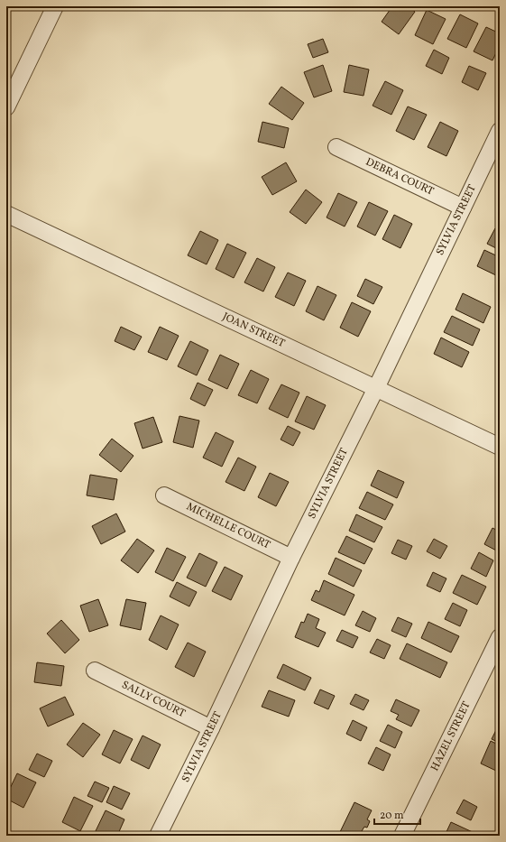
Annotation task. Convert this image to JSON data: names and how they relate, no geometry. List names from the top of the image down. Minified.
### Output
{"streets":{"street":["DEBRA COURT","SYLVIA STREET","JOAN STREET","MICHELLE COURT","SALLY COURT","HAZEL STREET"]},"crossings":[["DEBRA COURT","SYLVIA STREET"],["SYLVIA STREET","JOAN STREET"],["SYLVIA STREET","MICHELLE COURT"],["SYLVIA STREET","SALLY COURT"]],"scale_bar":"20 m"}
